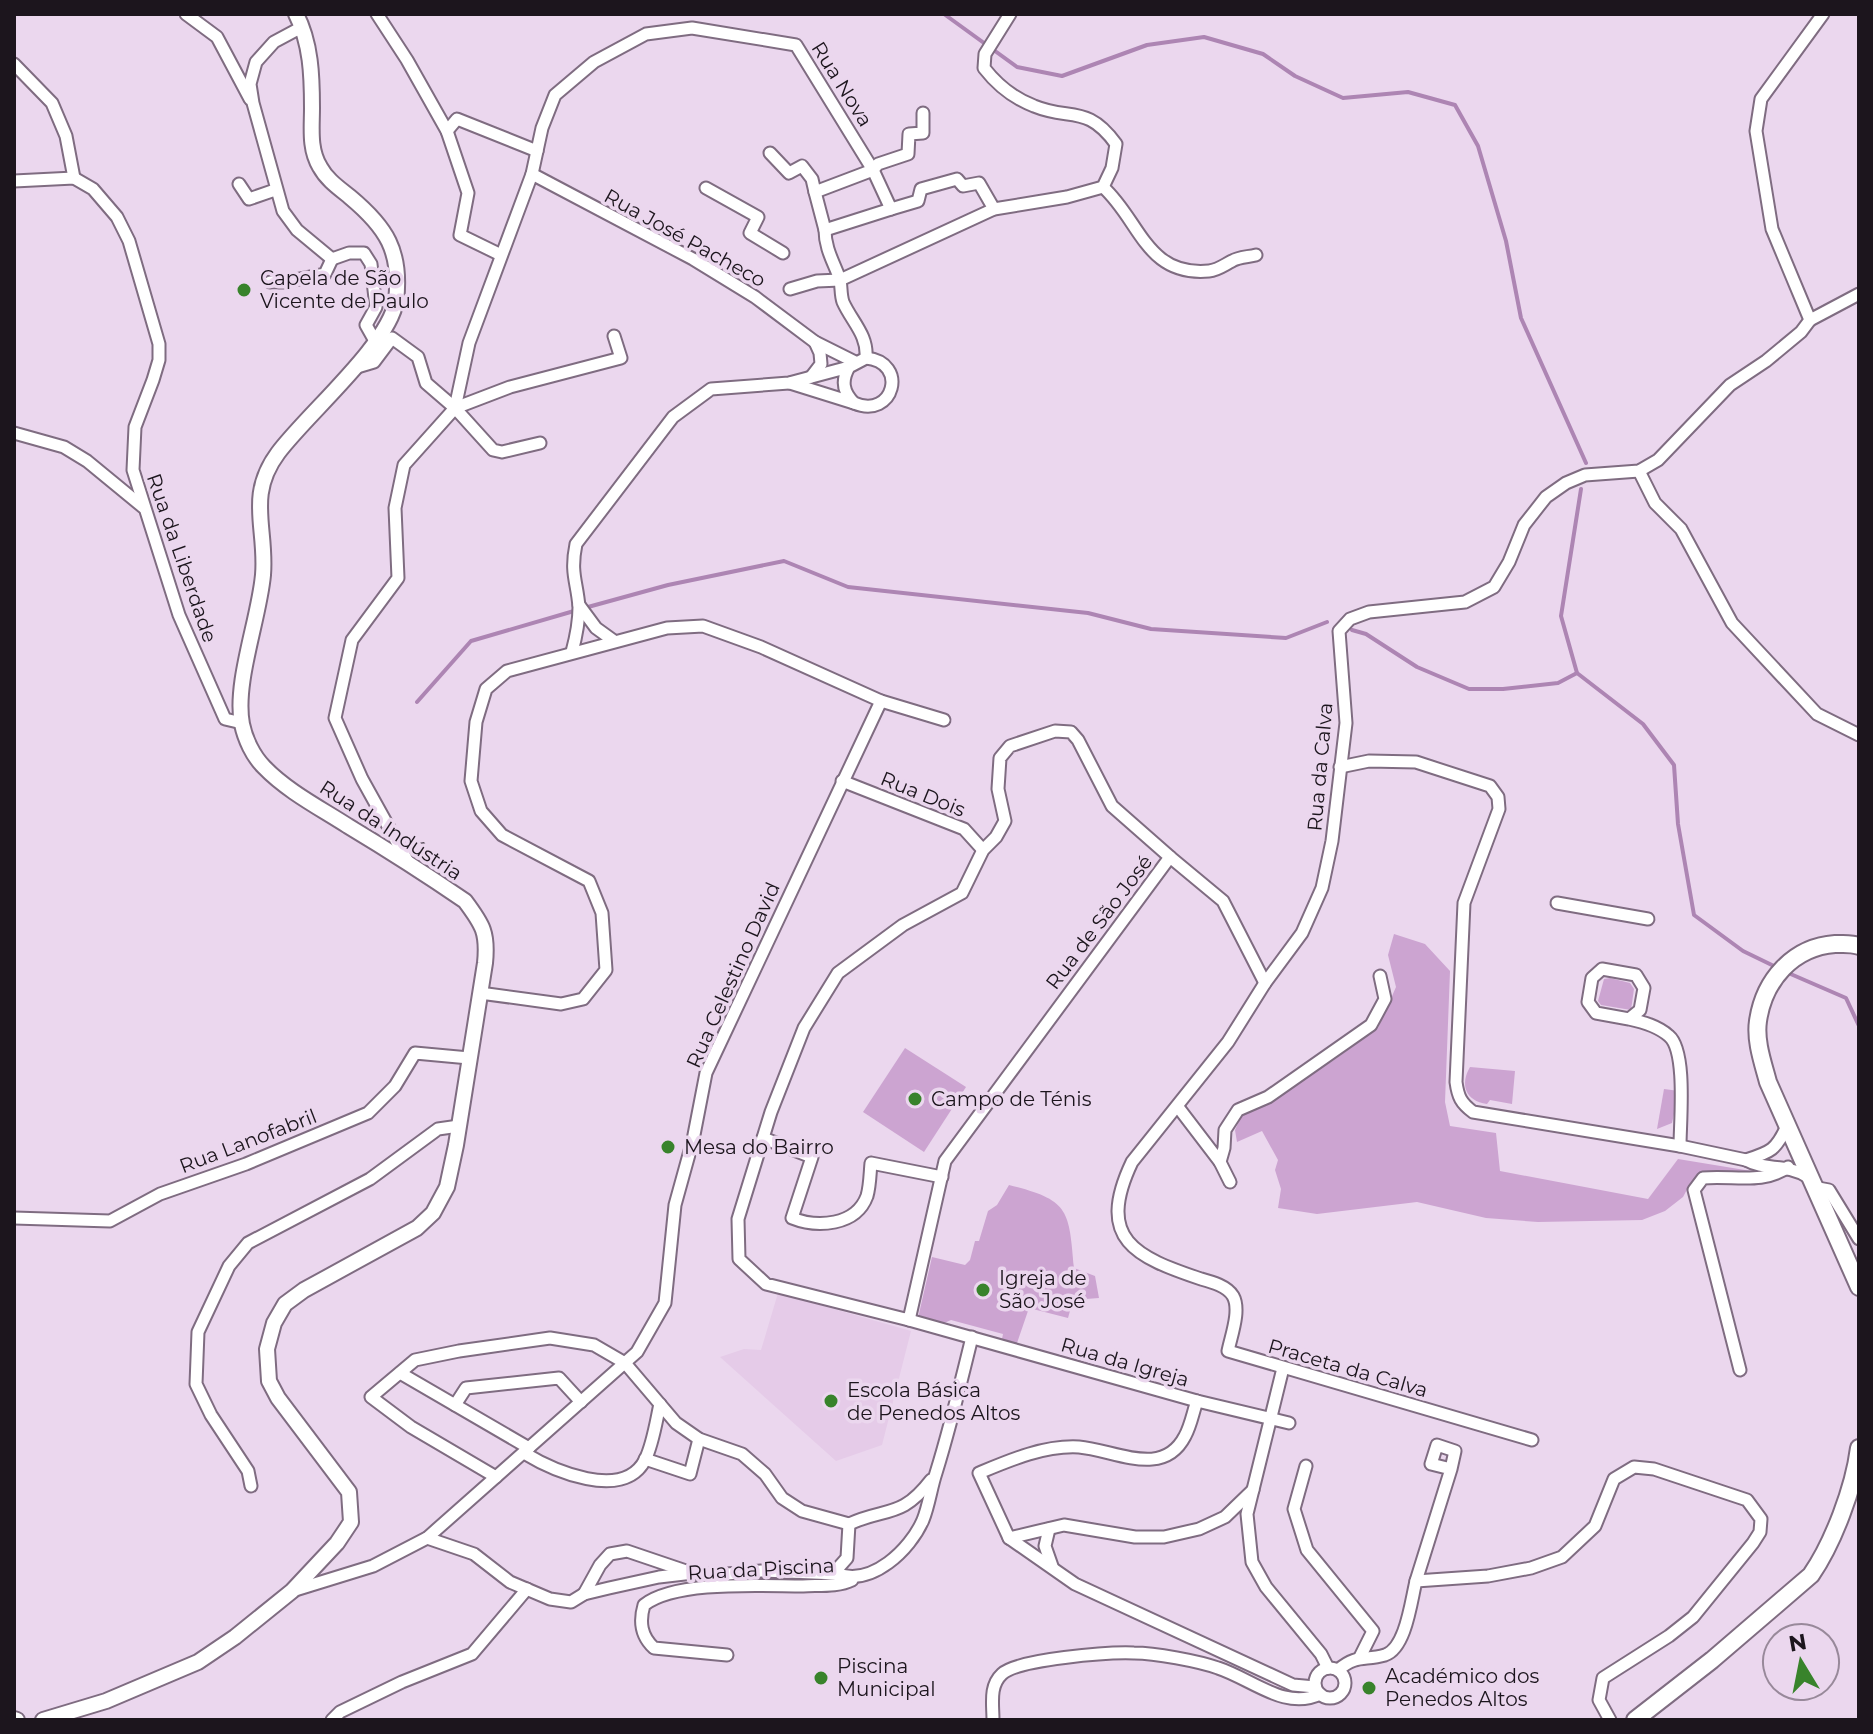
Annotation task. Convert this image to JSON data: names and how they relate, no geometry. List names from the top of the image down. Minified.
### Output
{"streets":{"street":["Rua Nova","Rua José Pacheco","Rua da Liberdade","Rua da Calva","Rua Dois","Rua da Indústria","Rua de São José","Rua Celestino David","Rua Lanofabril","Rua da Igreja","Praceta da Calva","Rua da Piscina"]},"crossings":[["Rua Nova","Rua José Pacheco"],["Rua da Liberdade","Rua da Indústria"],["Rua da Calva","Praceta da Calva"],["Rua Dois","Rua de São José"],["Rua Dois","Rua Celestino David"],["Rua Dois","Rua da Igreja"],["Rua da Indústria","Rua Celestino David"],["Rua da Indústria","Rua Lanofabril"],["Rua de São José","Rua da Igreja"]],"places":["Capela de São Vicente de Paulo","Campo de Ténis","Mesa do Bairro","Igreja de São José","Escola Básica de Penedos Altos","Piscina Municipal","Académico dos Penedos Altos"],"north":"top"}
